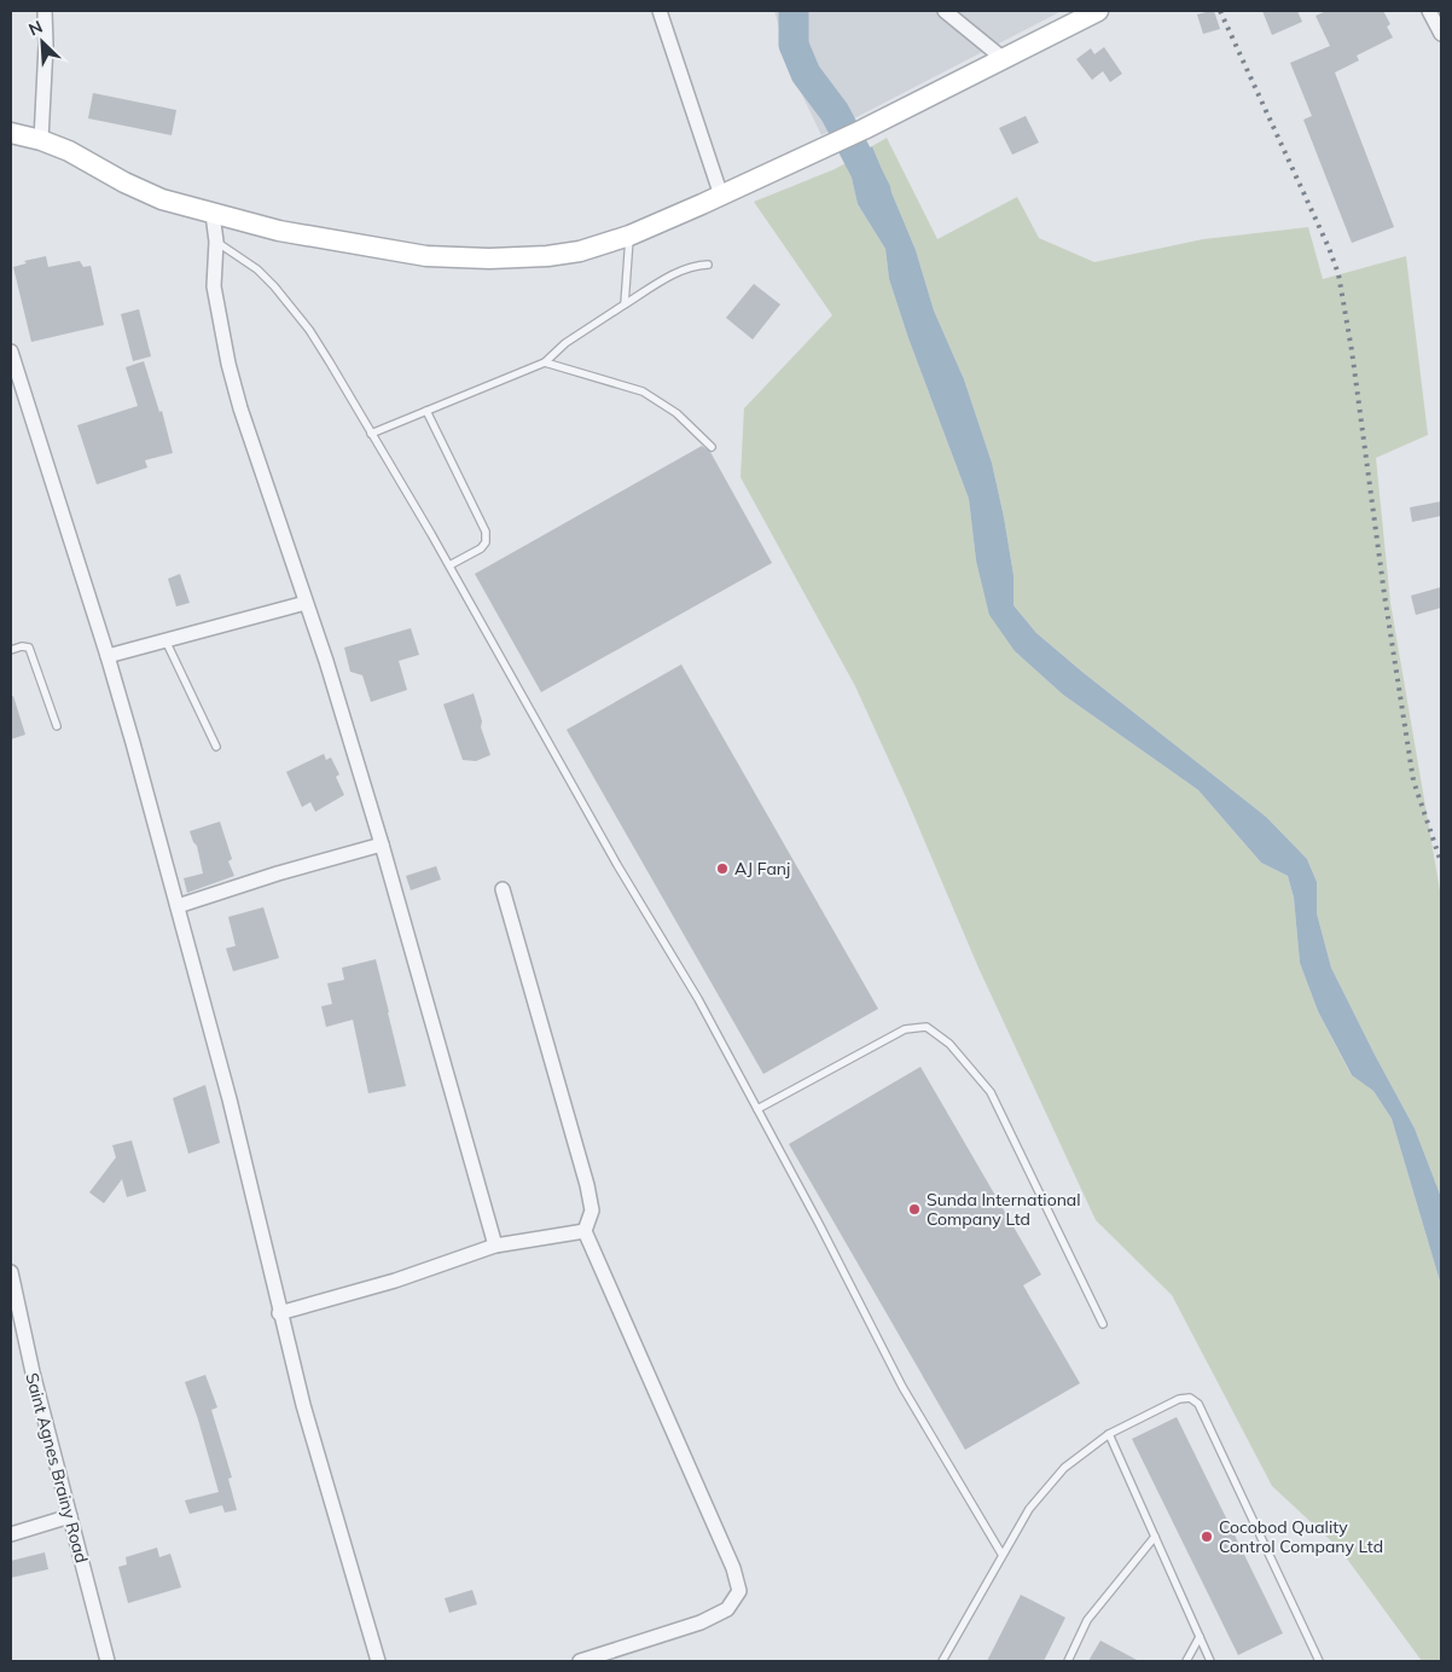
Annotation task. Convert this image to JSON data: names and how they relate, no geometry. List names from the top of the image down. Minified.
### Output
{"streets":{"street":["Saint Agnes Brainy Road"]},"places":["AJ Fanj","Sunda International Company Ltd","Cocobod Quality Control Company Ltd"],"north":"top left"}
